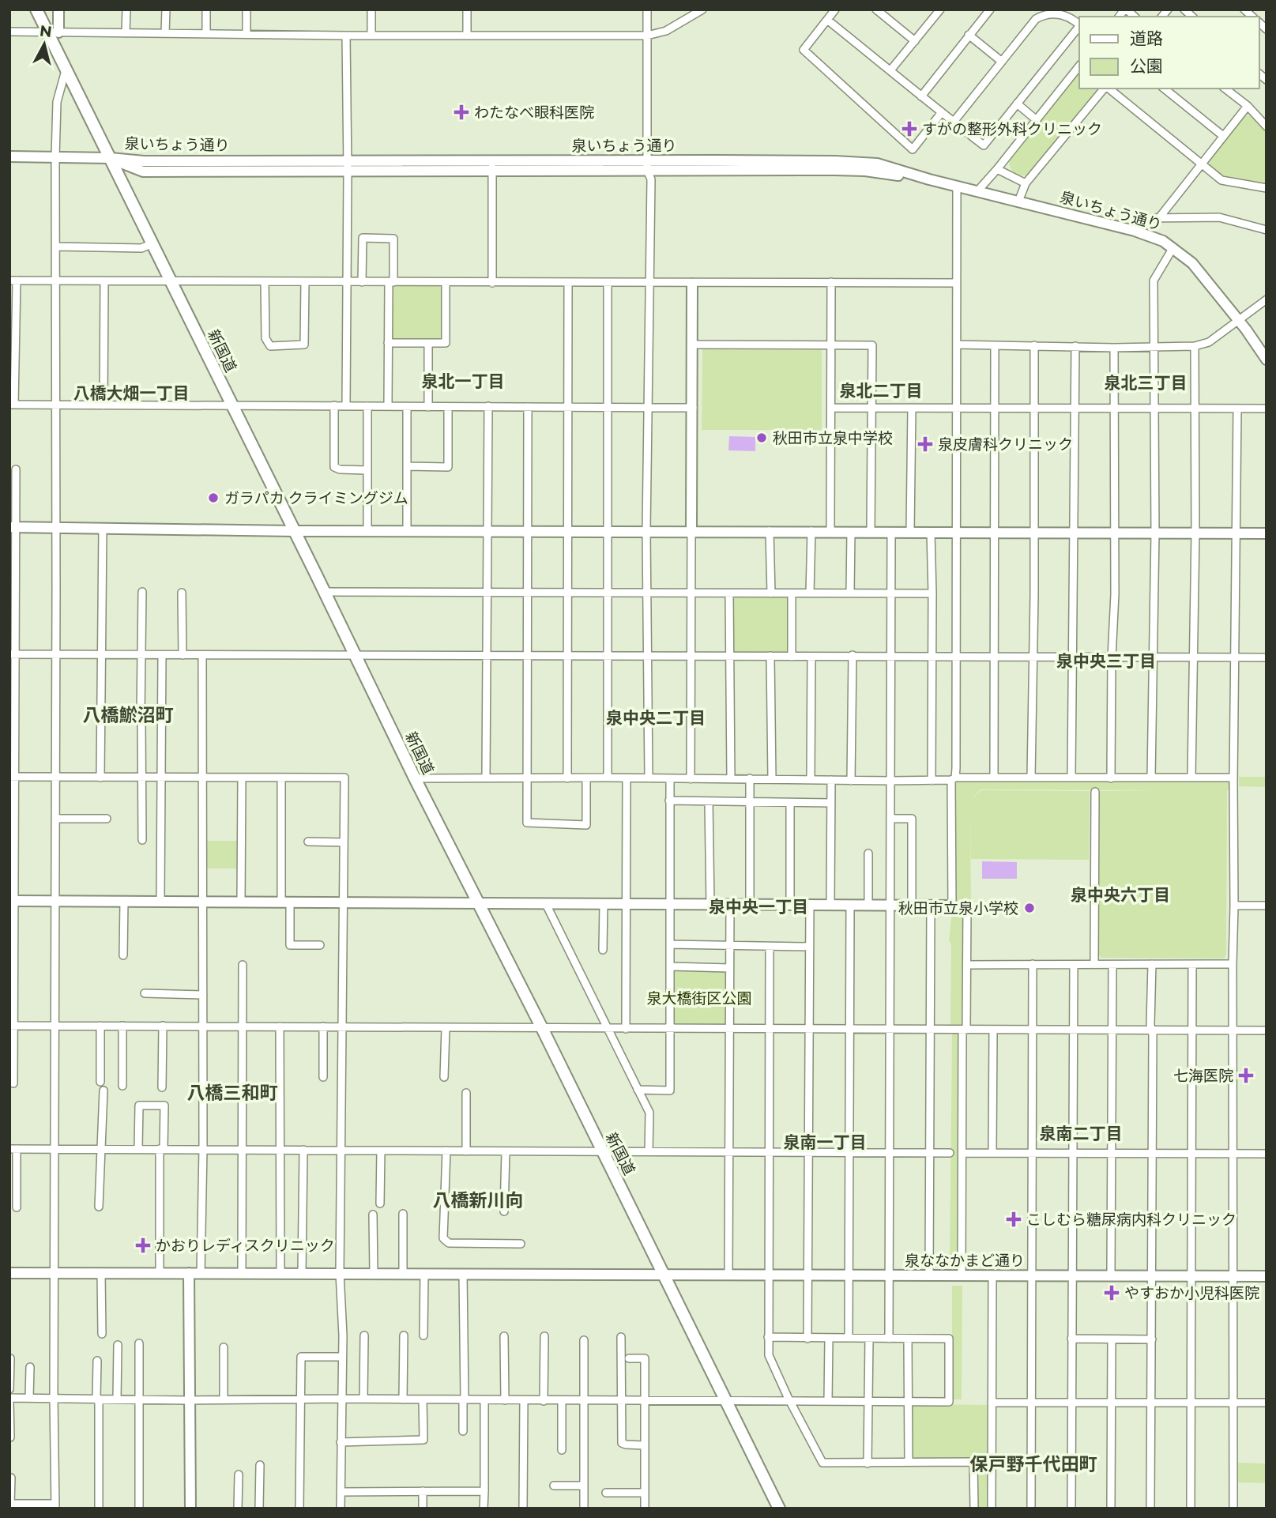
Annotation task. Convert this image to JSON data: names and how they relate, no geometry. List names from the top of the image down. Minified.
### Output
{"streets":{"main road":["新国道"],"street":["泉いちょう通り","泉ななかまど通り"]},"crossings":[["泉いちょう通り","新国道"],["新国道","泉ななかまど通り"]],"districts":["泉北一丁目","泉北三丁目","泉北二丁目","八橋大畑一丁目","泉中央三丁目","八橋鯲沼町","泉中央二丁目","泉中央六丁目","泉中央一丁目","八橋三和町","泉南二丁目","泉南一丁目","八橋新川向","保戸野千代田町"],"parks":["泉大橋街区公園"],"places":{"health":["わたなべ眼科医院","すがの整形外科クリニック","泉皮膚科クリニック","七海医院","こしむら糖尿病内科クリニック","かおりレディスクリニック","やすおか小児科医院"],"other":["秋田市立泉中学校","ガラパカ クライミングジム","秋田市立泉小学校"]},"legend":["道路","公園"],"north":"top"}
